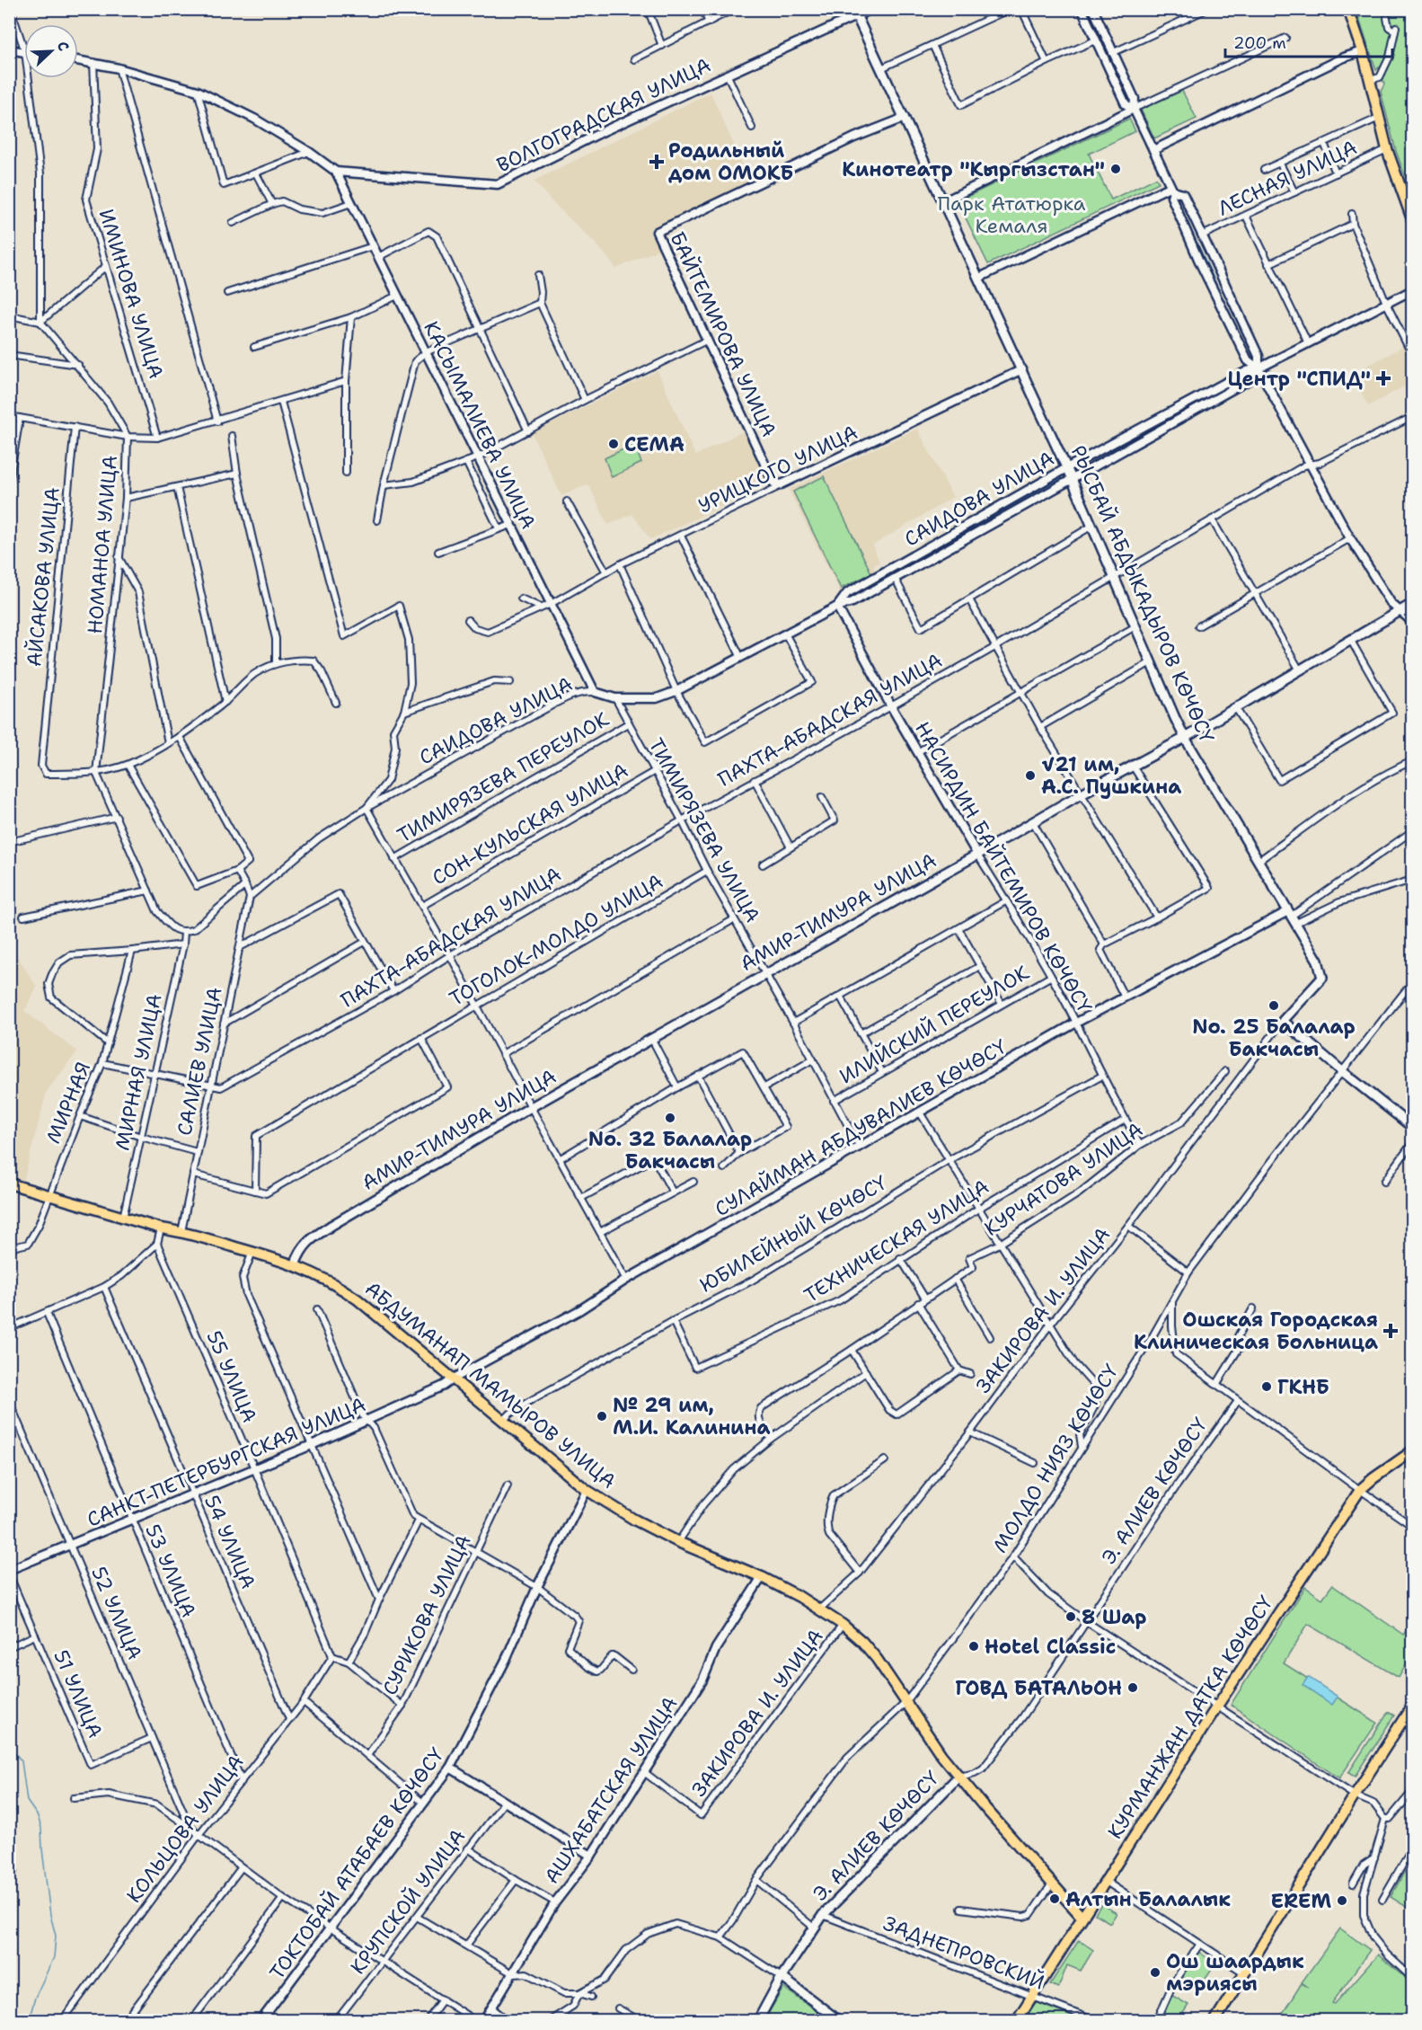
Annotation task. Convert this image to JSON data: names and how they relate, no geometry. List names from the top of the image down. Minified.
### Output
{"streets":{"main road":["РЫСБАЙ АБДЫКАДЫРОВ КӨЧӨСҮ","АМИР-ТИМУРА УЛИЦА","АБДУМАНАП МАМЫРОВ УЛИЦА","Э. АЛИЕВ КӨЧӨСҮ","КУРМАНЖАН ДАТКА КӨЧӨСҮ"],"street":["ВОЛГОГРАДСКАЯ УЛИЦА","ЛЕСНАЯ УЛИЦА","ИМИНОВА УЛИЦА","БАЙТЕМИРОВА УЛИЦА","КАСЫМАЛИЕВА УЛИЦА","УРИЦКОГО УЛИЦА","САИДОВА УЛИЦА","НОМАНОА УЛИЦА","АЙСАКОВА УЛИЦА","ПАХТА-АБАДСКАЯ УЛИЦА","ТИМИРЯЗЕВА ПЕРЕУЛОК","СОН-КУЛЬСКАЯ УЛИЦА","ТИМИРЯЗЕВА УЛИЦА","НАСИРДИН БАЙТЕМИРОВ КӨЧӨСҮ","ТОГОЛОК-МОЛДО УЛИЦА","ИЛИЙСКИЙ ПЕРЕУЛОК","САЛИЕВ УЛИЦА","МИРНАЯ УЛИЦА","МИРНАЯ","СУЛАЙМАН АБДУВАЛИЕВ КӨЧӨСҮ","КУРЧАТОВА УЛИЦА","ЮБИЛЕЙНЫЙ КӨЧӨСҮ","ТЕХНИЧЕСКАЯ УЛИЦА","ЗАКИРОВА И. УЛИЦА","55 УЛИЦА","МОЛДО НИЯЗ КӨЧӨСҮ","САНКТ-ПЕТЕРБУРГСКАЯ УЛИЦА","54 УЛИЦА","53 УЛИЦА","52 УЛИЦА","СУРИКОВА УЛИЦА","51 УЛИЦА","АШХАБАТСКАЯ УЛИЦА","КОЛЬЦОВА УЛИЦА","ТОКТОБАЙ АТАБАЕВ КӨЧӨСҮ","КРУПСКОЙ УЛИЦА","ЗАДНЕПРОВСКИЙ"]},"crossings":[["ВОЛГОГРАДСКАЯ УЛИЦА","КАСЫМАЛИЕВА УЛИЦА"],["ВОЛГОГРАДСКАЯ УЛИЦА","РЫСБАЙ АБДЫКАДЫРОВ КӨЧӨСҮ"],["БАЙТЕМИРОВА УЛИЦА","УРИЦКОГО УЛИЦА"],["БАЙТЕМИРОВА УЛИЦА","РЫСБАЙ АБДЫКАДЫРОВ КӨЧӨСҮ"],["КАСЫМАЛИЕВА УЛИЦА","УРИЦКОГО УЛИЦА"],["КАСЫМАЛИЕВА УЛИЦА","САИДОВА УЛИЦА"],["УРИЦКОГО УЛИЦА","РЫСБАЙ АБДЫКАДЫРОВ КӨЧӨСҮ"],["САИДОВА УЛИЦА","РЫСБАЙ АБДЫКАДЫРОВ КӨЧӨСҮ"],["САИДОВА УЛИЦА","ТИМИРЯЗЕВА УЛИЦА"],["САИДОВА УЛИЦА","НАСИРДИН БАЙТЕМИРОВ КӨЧӨСҮ"],["САИДОВА УЛИЦА","САЛИЕВ УЛИЦА"],["НОМАНОА УЛИЦА","АЙСАКОВА УЛИЦА"],["РЫСБАЙ АБДЫКАДЫРОВ КӨЧӨСҮ","ПАХТА-АБАДСКАЯ УЛИЦА"],["РЫСБАЙ АБДЫКАДЫРОВ КӨЧӨСҮ","АМИР-ТИМУРА УЛИЦА"],["РЫСБАЙ АБДЫКАДЫРОВ КӨЧӨСҮ","СУЛАЙМАН АБДУВАЛИЕВ КӨЧӨСҮ"],["РЫСБАЙ АБДЫКАДЫРОВ КӨЧӨСҮ","ЗАКИРОВА И. УЛИЦА"],["ПАХТА-АБАДСКАЯ УЛИЦА","ТИМИРЯЗЕВА УЛИЦА"],["ПАХТА-АБАДСКАЯ УЛИЦА","НАСИРДИН БАЙТЕМИРОВ КӨЧӨСҮ"],["ПАХТА-АБАДСКАЯ УЛИЦА","САЛИЕВ УЛИЦА"],["ТИМИРЯЗЕВА ПЕРЕУЛОК","ТИМИРЯЗЕВА УЛИЦА"],["СОН-КУЛЬСКАЯ УЛИЦА","ТИМИРЯЗЕВА УЛИЦА"],["ТИМИРЯЗЕВА УЛИЦА","АМИР-ТИМУРА УЛИЦА"],["ТИМИРЯЗЕВА УЛИЦА","ТОГОЛОК-МОЛДО УЛИЦА"],["ТИМИРЯЗЕВА УЛИЦА","ИЛИЙСКИЙ ПЕРЕУЛОК"],["ТИМИРЯЗЕВА УЛИЦА","СУЛАЙМАН АБДУВАЛИЕВ КӨЧӨСҮ"],["НАСИРДИН БАЙТЕМИРОВ КӨЧӨСҮ","АМИР-ТИМУРА УЛИЦА"],["НАСИРДИН БАЙТЕМИРОВ КӨЧӨСҮ","ИЛИЙСКИЙ ПЕРЕУЛОК"],["НАСИРДИН БАЙТЕМИРОВ КӨЧӨСҮ","СУЛАЙМАН АБДУВАЛИЕВ КӨЧӨСҮ"],["НАСИРДИН БАЙТЕМИРОВ КӨЧӨСҮ","КУРЧАТОВА УЛИЦА"],["НАСИРДИН БАЙТЕМИРОВ КӨЧӨСҮ","ЮБИЛЕЙНЫЙ КӨЧӨСҮ"],["НАСИРДИН БАЙТЕМИРОВ КӨЧӨСҮ","ТЕХНИЧЕСКАЯ УЛИЦА"],["АМИР-ТИМУРА УЛИЦА","АБДУМАНАП МАМЫРОВ УЛИЦА"],["САЛИЕВ УЛИЦА","АБДУМАНАП МАМЫРОВ УЛИЦА"],["МИРНАЯ УЛИЦА","АБДУМАНАП МАМЫРОВ УЛИЦА"],["МИРНАЯ","АБДУМАНАП МАМЫРОВ УЛИЦА"],["СУЛАЙМАН АБДУВАЛИЕВ КӨЧӨСҮ","АБДУМАНАП МАМЫРОВ УЛИЦА"],["СУЛАЙМАН АБДУВАЛИЕВ КӨЧӨСҮ","САНКТ-ПЕТЕРБУРГСКАЯ УЛИЦА"],["ЮБИЛЕЙНЫЙ КӨЧӨСҮ","ТЕХНИЧЕСКАЯ УЛИЦА"],["ЮБИЛЕЙНЫЙ КӨЧӨСҮ","АБДУМАНАП МАМЫРОВ УЛИЦА"],["ЗАКИРОВА И. УЛИЦА","АБДУМАНАП МАМЫРОВ УЛИЦА"],["ЗАКИРОВА И. УЛИЦА","АШХАБАТСКАЯ УЛИЦА"],["55 УЛИЦА","САНКТ-ПЕТЕРБУРГСКАЯ УЛИЦА"],["55 УЛИЦА","КОЛЬЦОВА УЛИЦА"],["АБДУМАНАП МАМЫРОВ УЛИЦА","МОЛДО НИЯЗ КӨЧӨСҮ"],["АБДУМАНАП МАМЫРОВ УЛИЦА","САНКТ-ПЕТЕРБУРГСКАЯ УЛИЦА"],["АБДУМАНАП МАМЫРОВ УЛИЦА","Э. АЛИЕВ КӨЧӨСҮ"],["АБДУМАНАП МАМЫРОВ УЛИЦА","КУРМАНЖАН ДАТКА КӨЧӨСҮ"],["АБДУМАНАП МАМЫРОВ УЛИЦА","АШХАБАТСКАЯ УЛИЦА"],["АБДУМАНАП МАМЫРОВ УЛИЦА","ТОКТОБАЙ АТАБАЕВ КӨЧӨСҮ"],["САНКТ-ПЕТЕРБУРГСКАЯ УЛИЦА","54 УЛИЦА"],["САНКТ-ПЕТЕРБУРГСКАЯ УЛИЦА","53 УЛИЦА"],["САНКТ-ПЕТЕРБУРГСКАЯ УЛИЦА","52 УЛИЦА"],["Э. АЛИЕВ КӨЧӨСҮ","ЗАДНЕПРОВСКИЙ"],["54 УЛИЦА","КОЛЬЦОВА УЛИЦА"],["53 УЛИЦА","КОЛЬЦОВА УЛИЦА"],["52 УЛИЦА","51 УЛИЦА"],["52 УЛИЦА","КОЛЬЦОВА УЛИЦА"],["КУРМАНЖАН ДАТКА КӨЧӨСҮ","ЗАДНЕПРОВСКИЙ"]],"parks":["Парк Ататюрка Кемаля"],"places":{"health":["Родильный дом ОМОКБ","Центр \"СПИД\"","Ошская Городская Клиническая Больница"],"other":["Кинотеатр \"Кыргызстан\"","СЕМА","√21 им, А.С. Пушкина","No. 25 Балалар Бакчасы","No. 32 Балалар Бакчасы","ГКНБ","№ 29 им, М.И. Калинина","8 Шар","Hotel Classic","ГОВД БАТАЛЬОН","Алтын Балалык","EREM","Ош шаардык мэриясы"]},"scale_bar":"200 m","north":"top right"}
